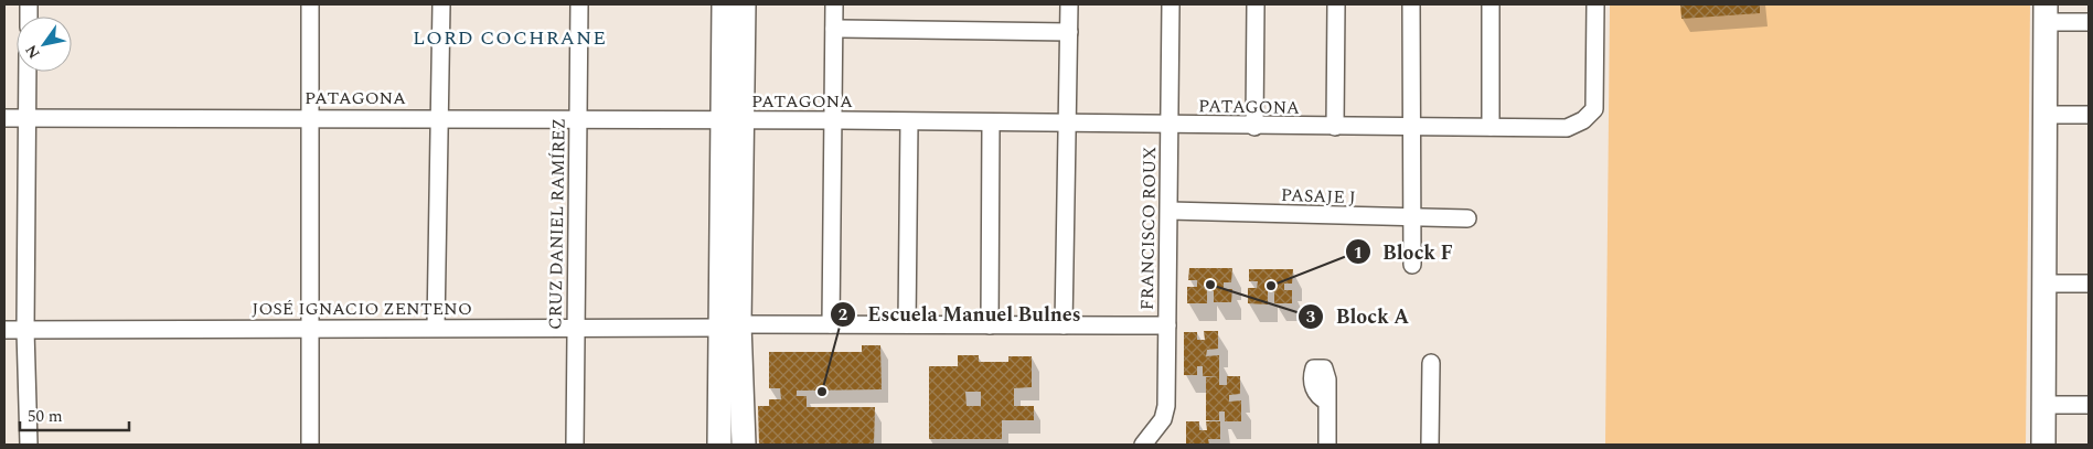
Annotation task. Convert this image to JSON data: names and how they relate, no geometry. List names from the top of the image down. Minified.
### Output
{"streets":{"street":["PATAGONA","PASAJE J","CRUZ DANIEL RAMÍREZ","FRANCISCO ROUX","JOSÉ IGNACIO ZENTENO"]},"crossings":[["PATAGONA","CRUZ DANIEL RAMÍREZ"],["PATAGONA","FRANCISCO ROUX"],["PASAJE J","FRANCISCO ROUX"],["CRUZ DANIEL RAMÍREZ","JOSÉ IGNACIO ZENTENO"],["FRANCISCO ROUX","JOSÉ IGNACIO ZENTENO"]],"districts":["LORD COCHRANE"],"places":["Block A","Block F","Escuela Manuel Bulnes"],"scale_bar":"50 m","north":"bottom left"}
